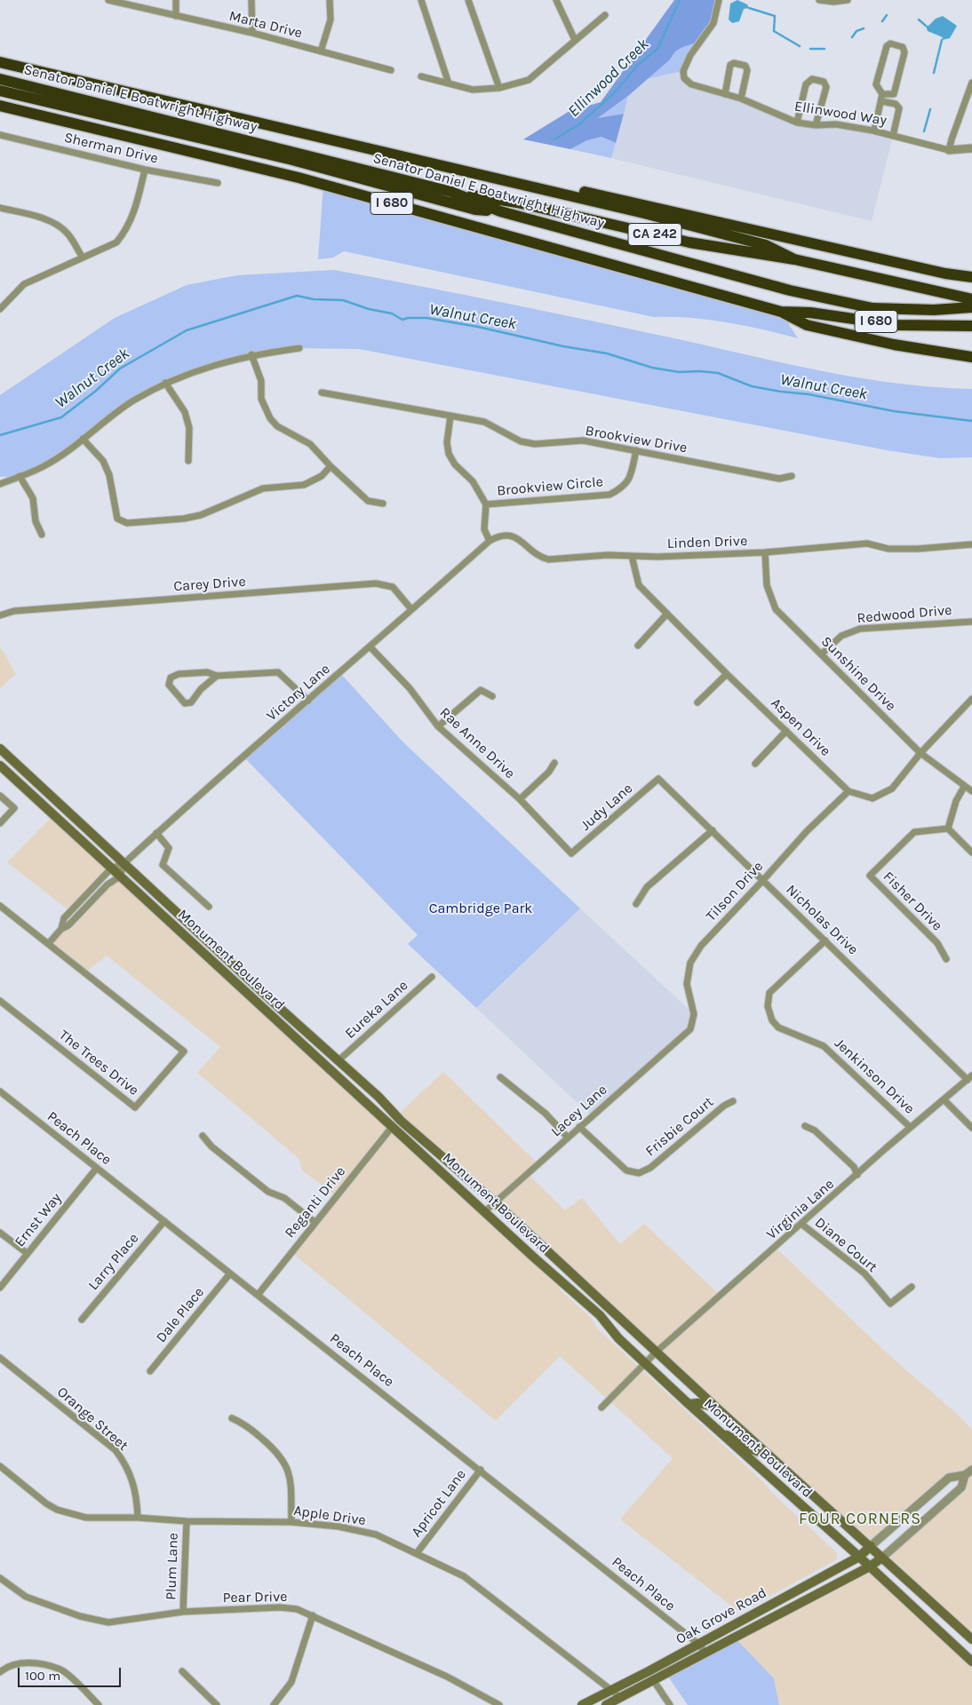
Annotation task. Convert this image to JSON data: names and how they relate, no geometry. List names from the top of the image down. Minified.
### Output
{"streets":{"highway":["Senator Daniel E Boatwright Highway","I 680","CA 242"],"main road":["Monument Boulevard","Oak Grove Road"],"street":["Marta Drive","Ellinwood Way","Sherman Drive","Brookview Drive","Brookview Circle","Linden Drive","Carey Drive","Redwood Drive","Sunshine Drive","Victory Lane","Aspen Drive","Rae Anne Drive","Judy Lane","Tilson Drive","Fisher Drive","Nicholas Drive","Eureka Lane","The Trees Drive","Jenkinson Drive","Lacey Lane","Frisbie Court","Peach Place","Reganti Drive","Virginia Lane","Ernst Way","Diane Court","Larry Place","Dale Place","Orange Street","Apricot Lane","Apple Drive","Plum Lane","Pear Drive"]},"crossings":[["Senator Daniel E Boatwright Highway","I 680"],["Senator Daniel E Boatwright Highway","CA 242"],["Brookview Drive","Brookview Circle"],["Linden Drive","Sunshine Drive"],["Linden Drive","Victory Lane"],["Linden Drive","Aspen Drive"],["Carey Drive","Victory Lane"],["Redwood Drive","Sunshine Drive"],["Sunshine Drive","Aspen Drive"],["Victory Lane","Rae Anne Drive"],["Victory Lane","Monument Boulevard"],["Aspen Drive","Tilson Drive"],["Rae Anne Drive","Judy Lane"],["Judy Lane","Nicholas Drive"],["Tilson Drive","Nicholas Drive"],["Tilson Drive","Lacey Lane"],["Nicholas Drive","Jenkinson Drive"],["Nicholas Drive","Virginia Lane"],["Monument Boulevard","Eureka Lane"],["Monument Boulevard","Lacey Lane"],["Monument Boulevard","Reganti Drive"],["Monument Boulevard","Virginia Lane"],["Monument Boulevard","Oak Grove Road"],["Jenkinson Drive","Virginia Lane"],["Lacey Lane","Frisbie Court"],["Peach Place","Reganti Drive"],["Peach Place","Ernst Way"],["Peach Place","Larry Place"],["Peach Place","Dale Place"],["Peach Place","Apricot Lane"],["Peach Place","Oak Grove Road"],["Virginia Lane","Diane Court"],["Orange Street","Apple Drive"],["Apricot Lane","Apple Drive"],["Apple Drive","Plum Lane"],["Apple Drive","Oak Grove Road"],["Plum Lane","Pear Drive"]],"districts":["FOUR CORNERS"],"water":["Ellinwood Creek","Walnut Creek"],"parks":["Cambridge Park"],"scale_bar":"100 m"}
